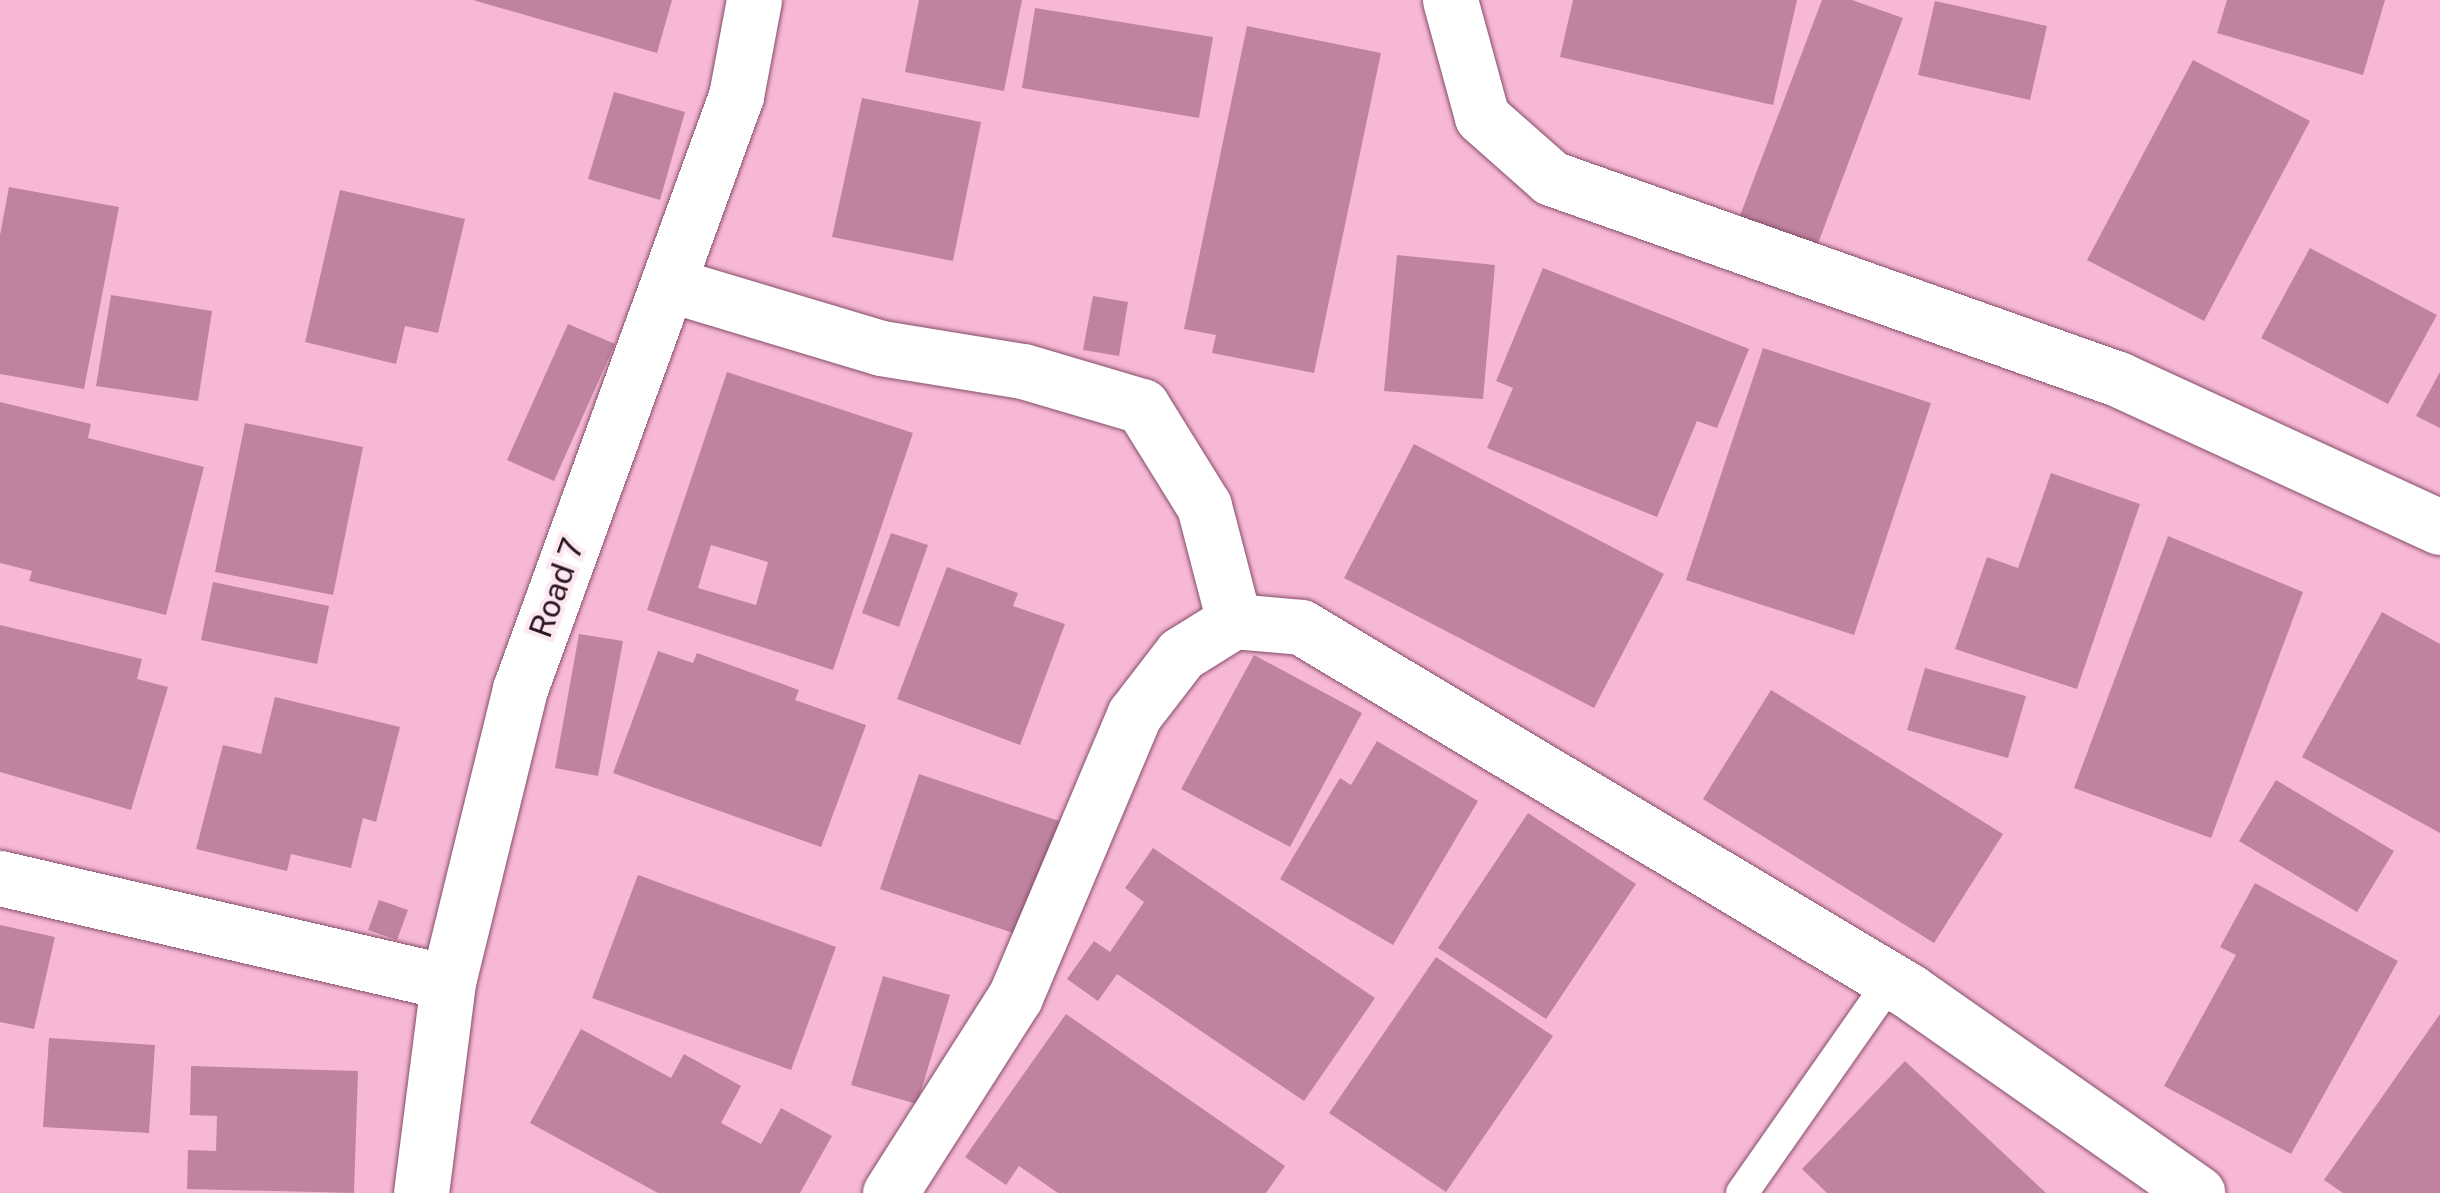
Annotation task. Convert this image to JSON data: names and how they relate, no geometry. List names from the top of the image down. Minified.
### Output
{"streets":{"street":["Road 7"]}}
